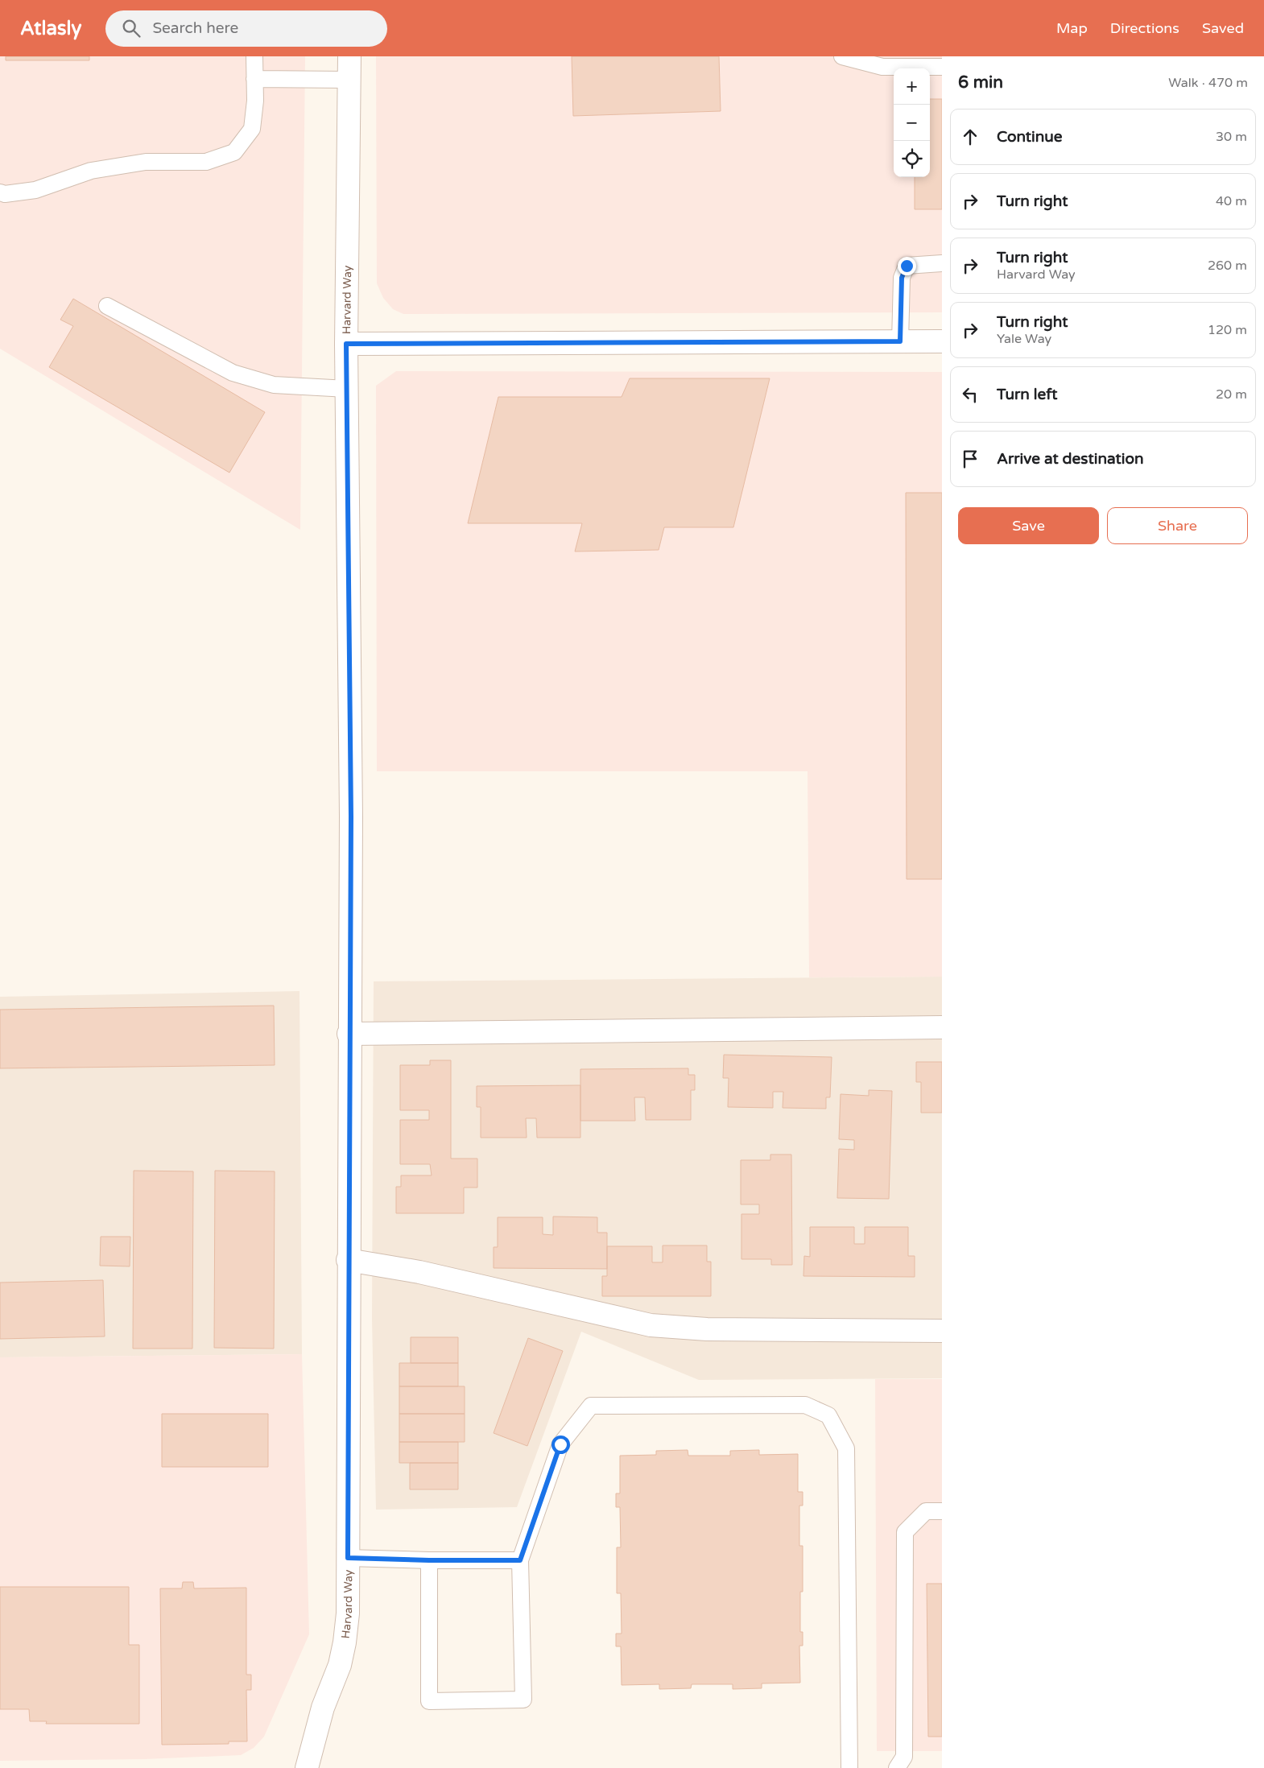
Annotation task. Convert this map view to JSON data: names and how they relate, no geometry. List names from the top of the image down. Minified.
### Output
{"streets":{"street":["Harvard Way"]},"page":{"header":"Atlasly","search":"Search here","nav":["Map","Directions","Saved"],"heading":["6 min","Walk · 470 m"],"map_buttons":["+","−"],"list":[["Continue","30 m"],["Turn right","40 m"],["Turn right","Harvard Way","260 m"],["Turn right","Yale Way","120 m"],["Turn left","20 m"],"Arrive at destination"],"buttons":["Save","Share"]}}
